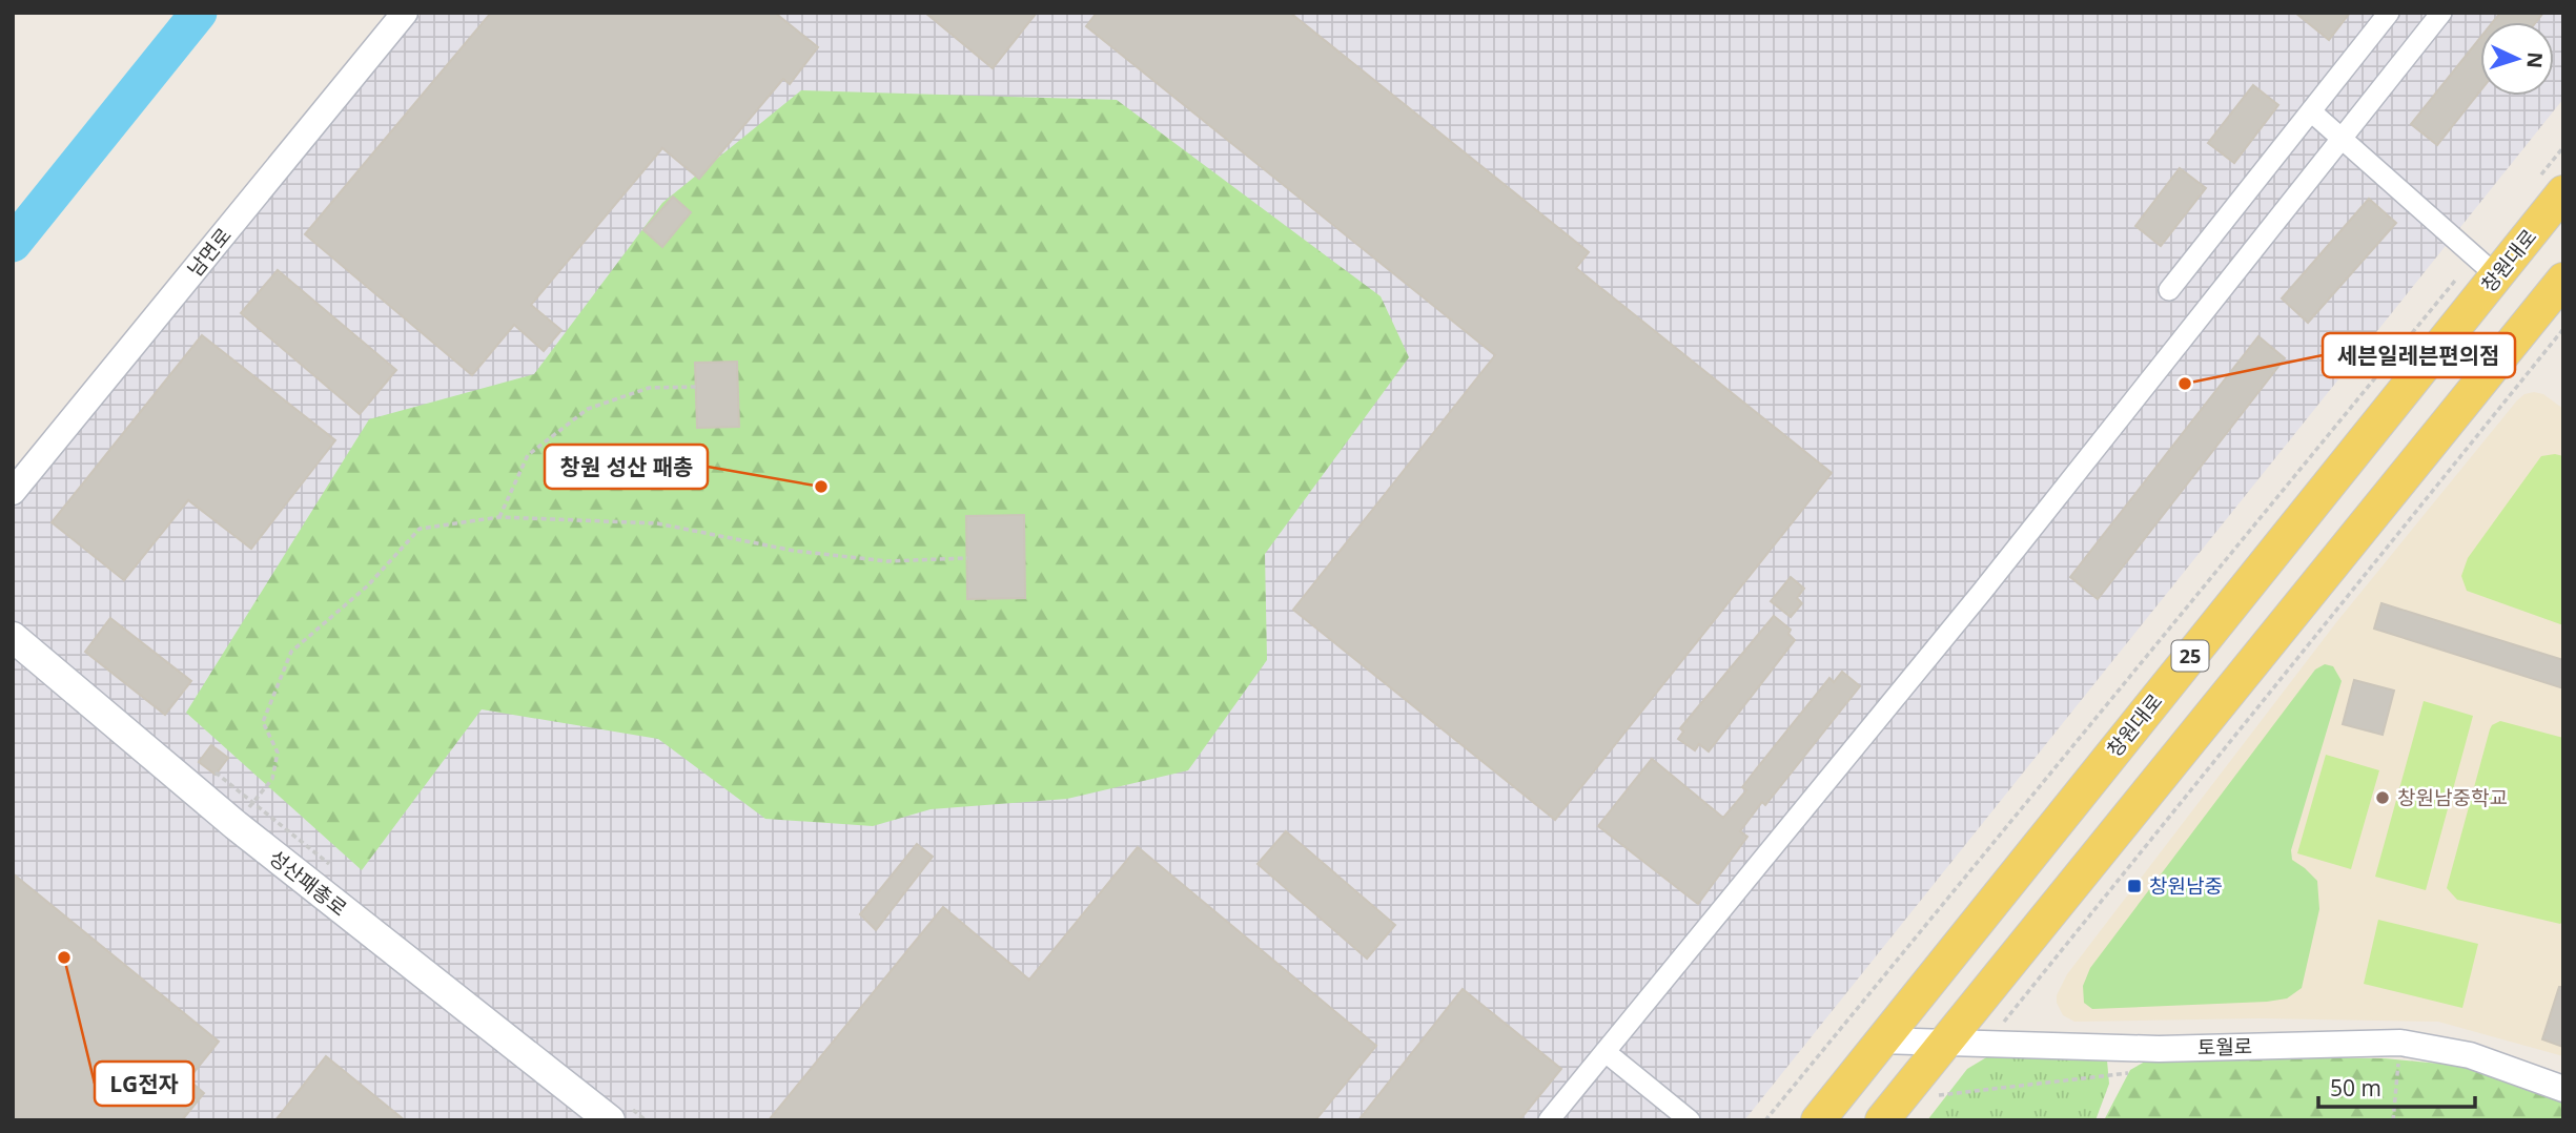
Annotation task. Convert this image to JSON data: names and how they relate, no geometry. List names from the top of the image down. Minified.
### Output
{"streets":{"main road":["창원대로","25","성산패총로"],"street":["남면로","토월로"]},"crossings":[["창원대로","토월로"],["25","토월로"]],"places":{"other":["세븐일레븐편의점","창원 성산 패총","창원남중학교","LG전자"],"transit":["창원남중"]},"scale_bar":"50 m","north":"right"}
